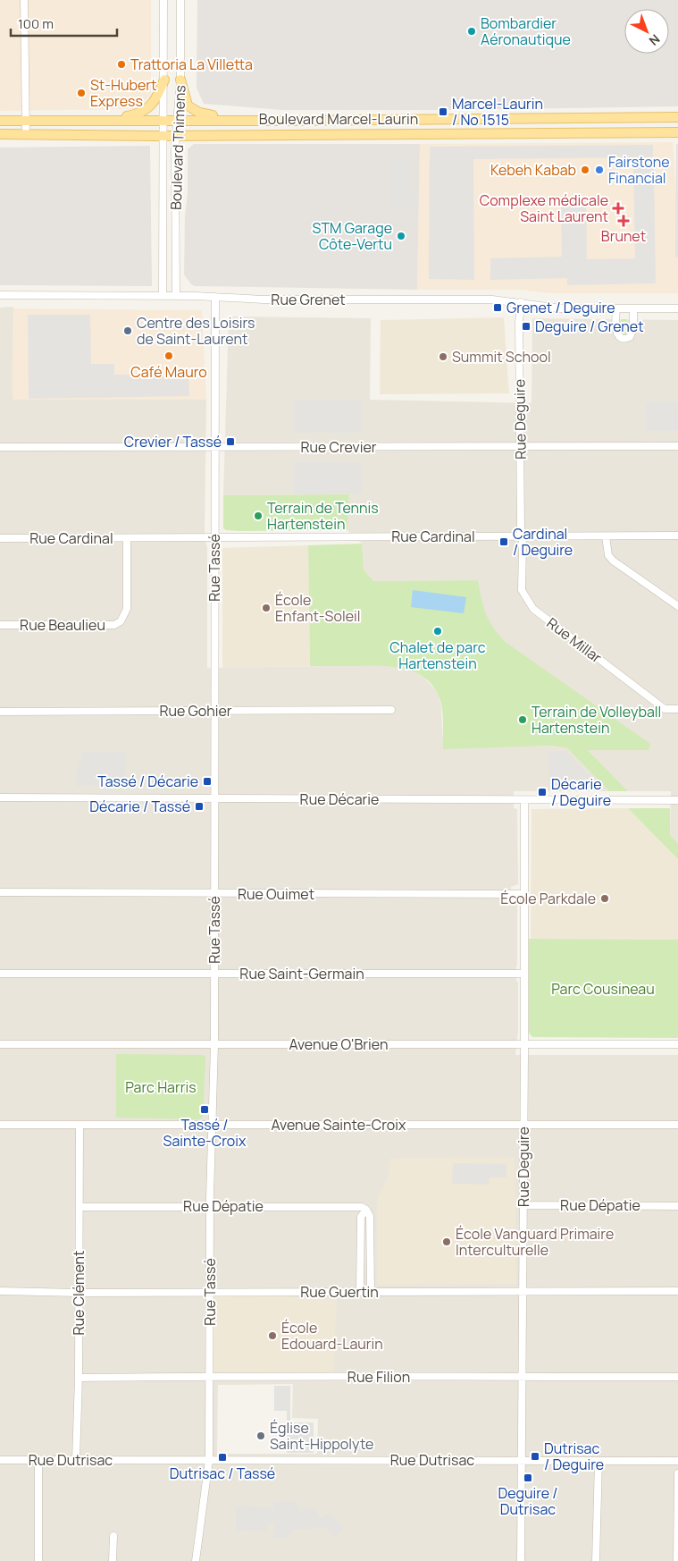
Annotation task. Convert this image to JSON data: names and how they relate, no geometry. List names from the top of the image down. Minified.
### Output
{"streets":{"main road":["Boulevard Marcel-Laurin"],"street":["Boulevard Thimens","Rue Grenet","Rue Deguire","Rue Crevier","Rue Cardinal","Rue Tassé","Rue Beaulieu","Rue Millar","Rue Gohier","Rue Décarie","Rue Ouimet","Rue Saint-Germain","Avenue O'Brien","Avenue Sainte-Croix","Rue Dépatie","Rue Guertin","Rue Clément","Rue Filion","Rue Dutrisac"]},"crossings":[["Boulevard Marcel-Laurin","Boulevard Thimens"],["Boulevard Thimens","Rue Grenet"],["Rue Grenet","Rue Deguire"],["Rue Grenet","Rue Tassé"],["Rue Deguire","Rue Crevier"],["Rue Deguire","Rue Cardinal"],["Rue Deguire","Rue Millar"],["Rue Deguire","Rue Décarie"],["Rue Deguire","Rue Ouimet"],["Rue Deguire","Rue Saint-Germain"],["Rue Deguire","Avenue O'Brien"],["Rue Deguire","Avenue Sainte-Croix"],["Rue Deguire","Rue Dépatie"],["Rue Deguire","Rue Guertin"],["Rue Deguire","Rue Filion"],["Rue Deguire","Rue Dutrisac"],["Rue Crevier","Rue Tassé"],["Rue Cardinal","Rue Tassé"],["Rue Cardinal","Rue Beaulieu"],["Rue Cardinal","Rue Millar"],["Rue Tassé","Rue Gohier"],["Rue Tassé","Rue Décarie"],["Rue Tassé","Rue Ouimet"],["Rue Tassé","Rue Saint-Germain"],["Rue Tassé","Avenue O'Brien"],["Rue Tassé","Avenue Sainte-Croix"],["Rue Tassé","Rue Dépatie"],["Rue Tassé","Rue Guertin"],["Rue Tassé","Rue Filion"],["Rue Tassé","Rue Dutrisac"],["Avenue Sainte-Croix","Rue Clément"],["Rue Dépatie","Rue Clément"],["Rue Guertin","Rue Clément"],["Rue Clément","Rue Filion"],["Rue Clément","Rue Dutrisac"]],"parks":["Parc Cousineau","Parc Harris"],"places":{"other":["Bombardier Aéronautique","Trattoria La Villetta","St-Hubert Express","Kebeh Kabab","Fairstone Financial","STM Garage Côte-Vertu","Centre des Loisirs de Saint-Laurent","Café Mauro","Summit School","Terrain de Tennis Hartenstein","École Enfant-Soleil","Chalet de parc Hartenstein","Terrain de Volleyball Hartenstein","École Parkdale","École Vanguard Primaire Interculturelle","École Edouard-Laurin","Église Saint-Hippolyte"],"transit":["Marcel-Laurin / No 1515","Grenet / Deguire","Deguire / Grenet","Crevier / Tassé","Cardinal / Deguire","Tassé / Décarie","Décarie / Deguire","Décarie / Tassé","Tassé / Sainte-Croix","Dutrisac / Deguire","Dutrisac / Tassé","Deguire / Dutrisac"],"health":["Complexe médicale Saint Laurent","Brunet"]},"scale_bar":"100 m","north":"bottom right"}
